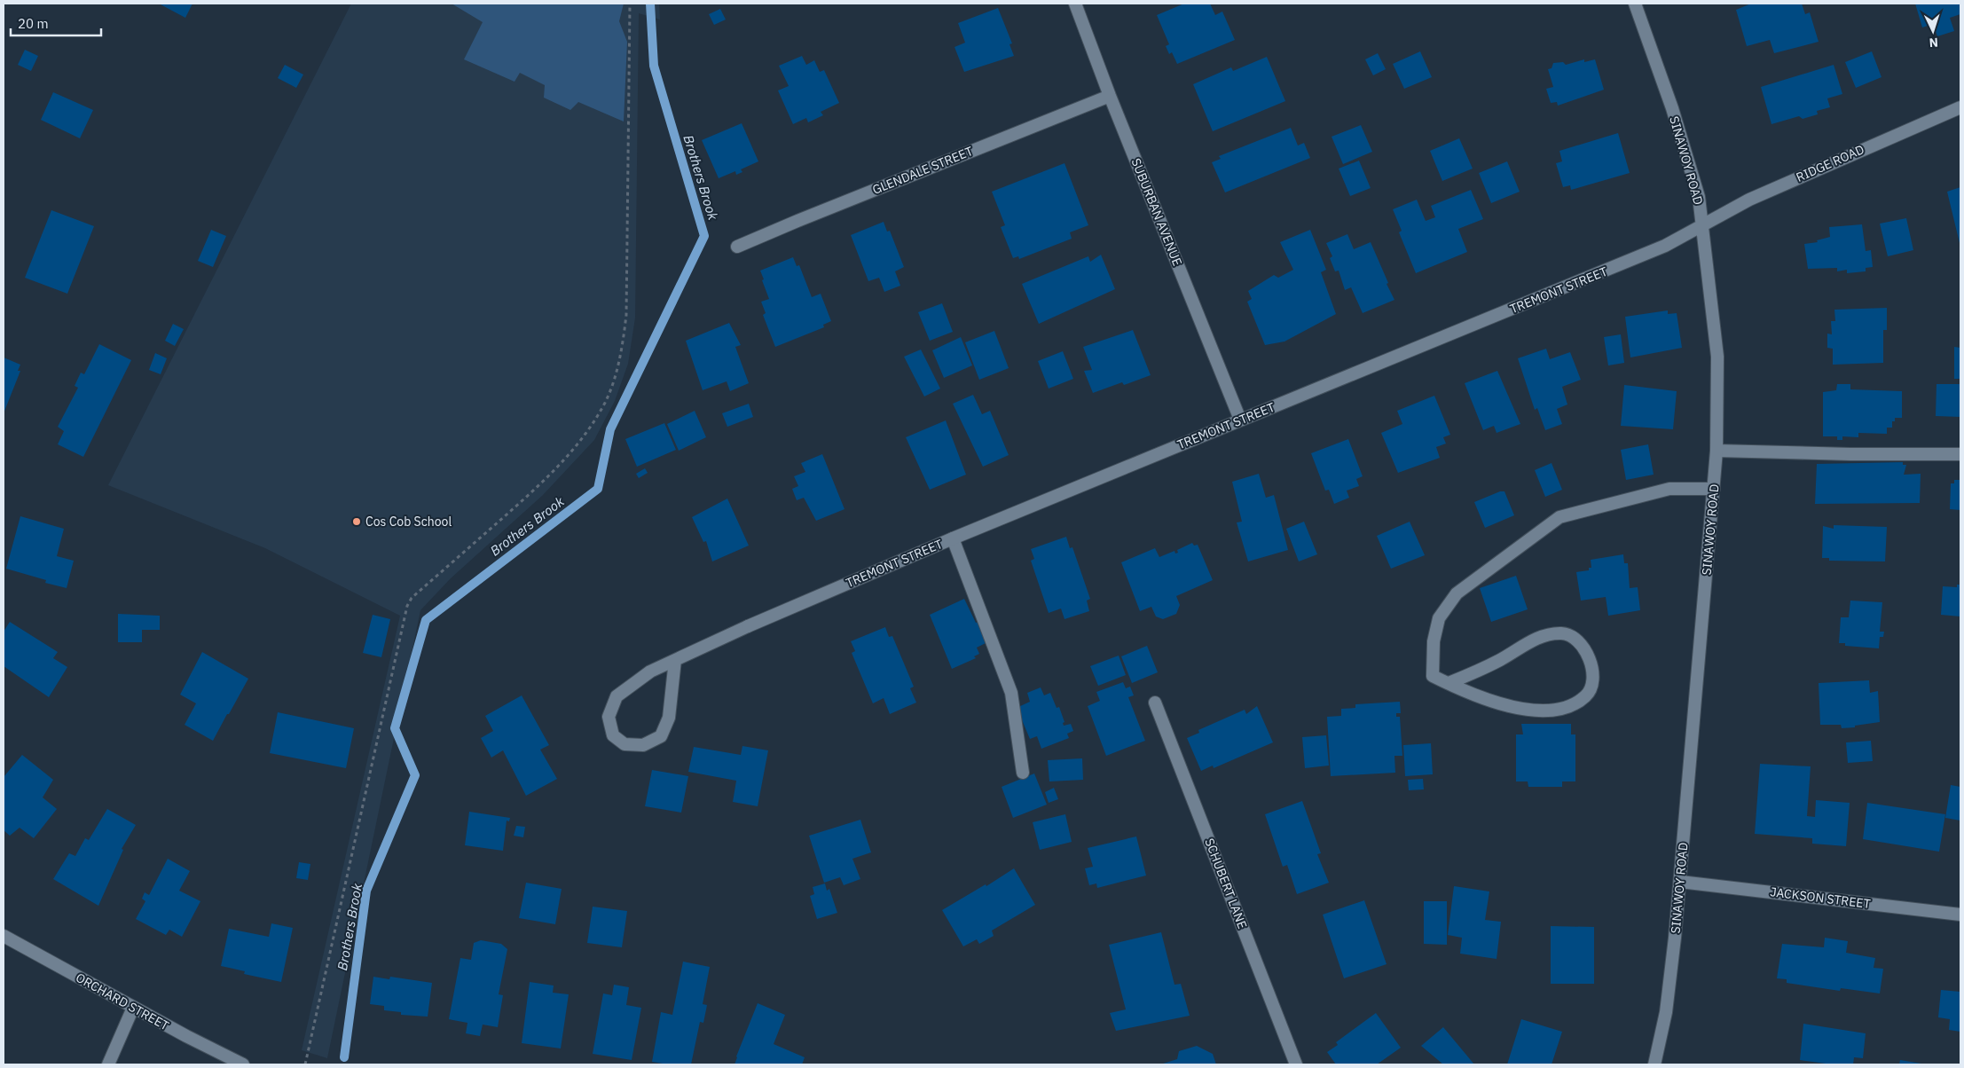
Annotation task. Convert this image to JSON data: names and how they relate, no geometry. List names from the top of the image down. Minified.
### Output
{"streets":{"street":["SINAWOY ROAD","RIDGE ROAD","GLENDALE STREET","SUBURBAN AVENUE","TREMONT STREET","SCHUBERT LANE","JACKSON STREET","ORCHARD STREET"]},"crossings":[["SINAWOY ROAD","RIDGE ROAD"],["SINAWOY ROAD","TREMONT STREET"],["SINAWOY ROAD","JACKSON STREET"],["RIDGE ROAD","TREMONT STREET"],["GLENDALE STREET","SUBURBAN AVENUE"],["SUBURBAN AVENUE","TREMONT STREET"]],"water":["Brothers Brook"],"places":["Cos Cob School"],"scale_bar":"20 m","north":"bottom"}
